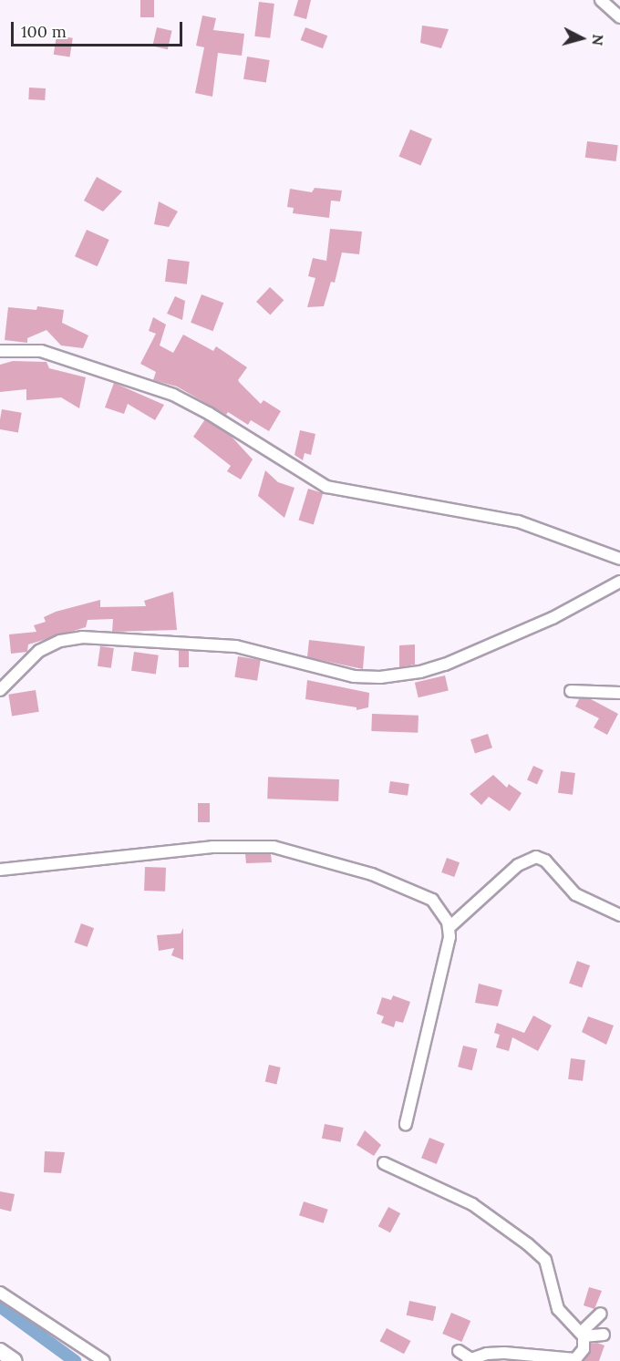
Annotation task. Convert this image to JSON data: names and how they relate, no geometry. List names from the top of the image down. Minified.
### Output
{"scale_bar":"100 m","north":"right"}
